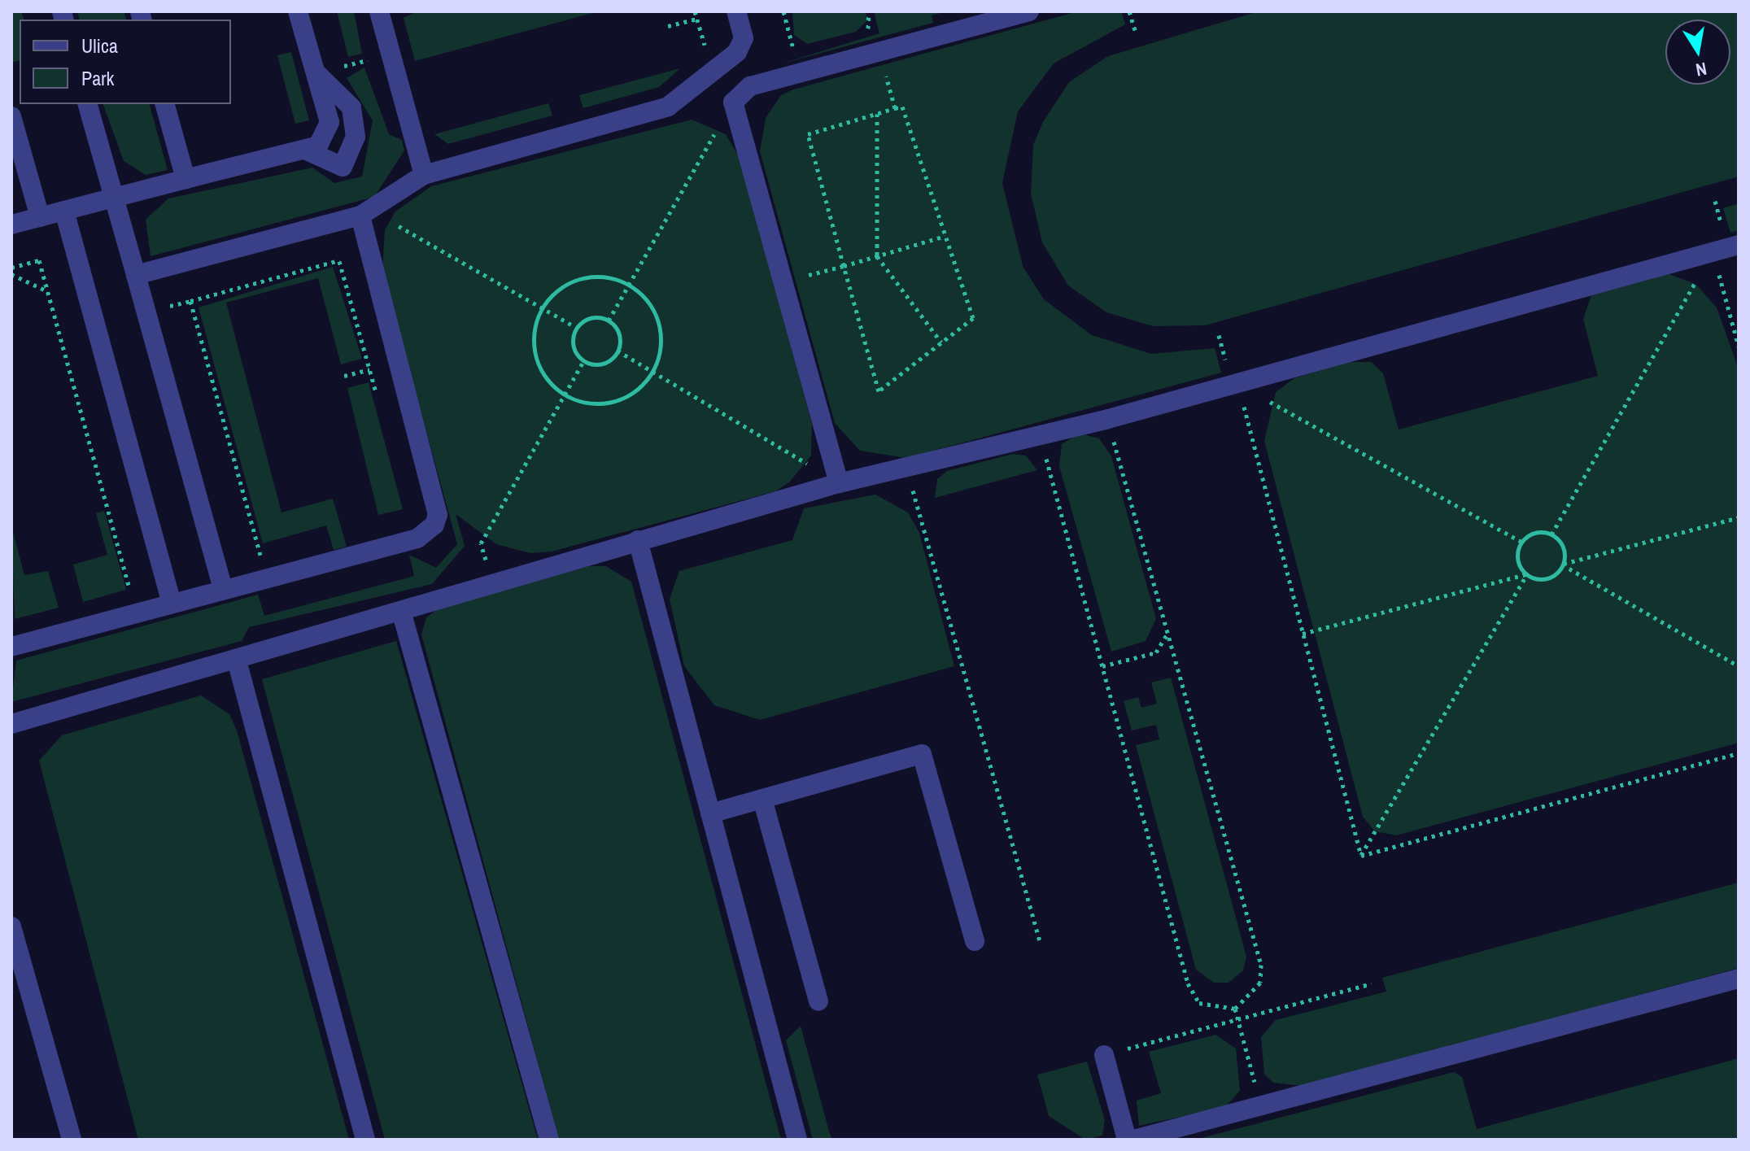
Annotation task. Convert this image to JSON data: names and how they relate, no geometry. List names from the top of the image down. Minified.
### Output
{"legend":["Ulica","Park"],"north":"bottom"}
